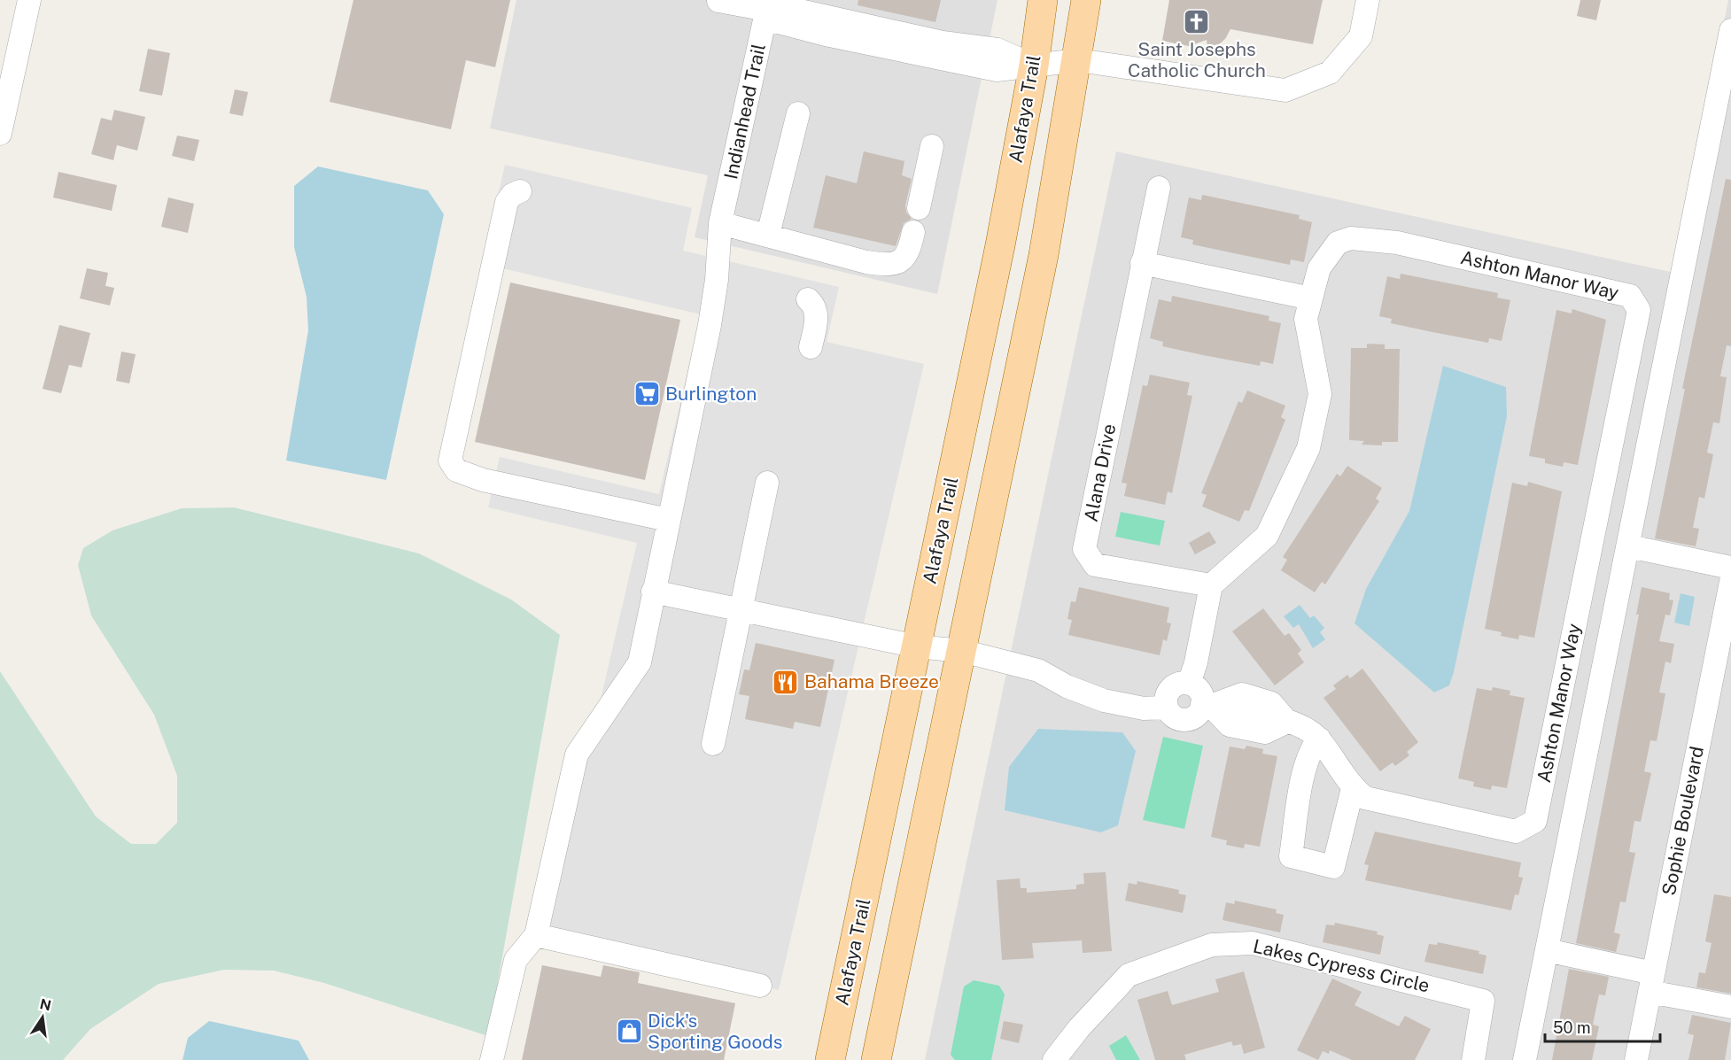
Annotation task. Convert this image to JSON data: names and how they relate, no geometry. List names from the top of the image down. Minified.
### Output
{"streets":{"main road":["Alafaya Trail"],"street":["Indianhead Trail","Ashton Manor Way","Alana Drive","Sophie Boulevard","Lakes Cypress Circle"]},"crossings":[["Ashton Manor Way","Alana Drive"]],"places":{"church":["Saint Josephs Catholic Church"],"supermarket":["Burlington"],"restaurant":["Bahama Breeze"],"shop":["Dick's Sporting Goods"]},"scale_bar":"50 m","north":"top"}
